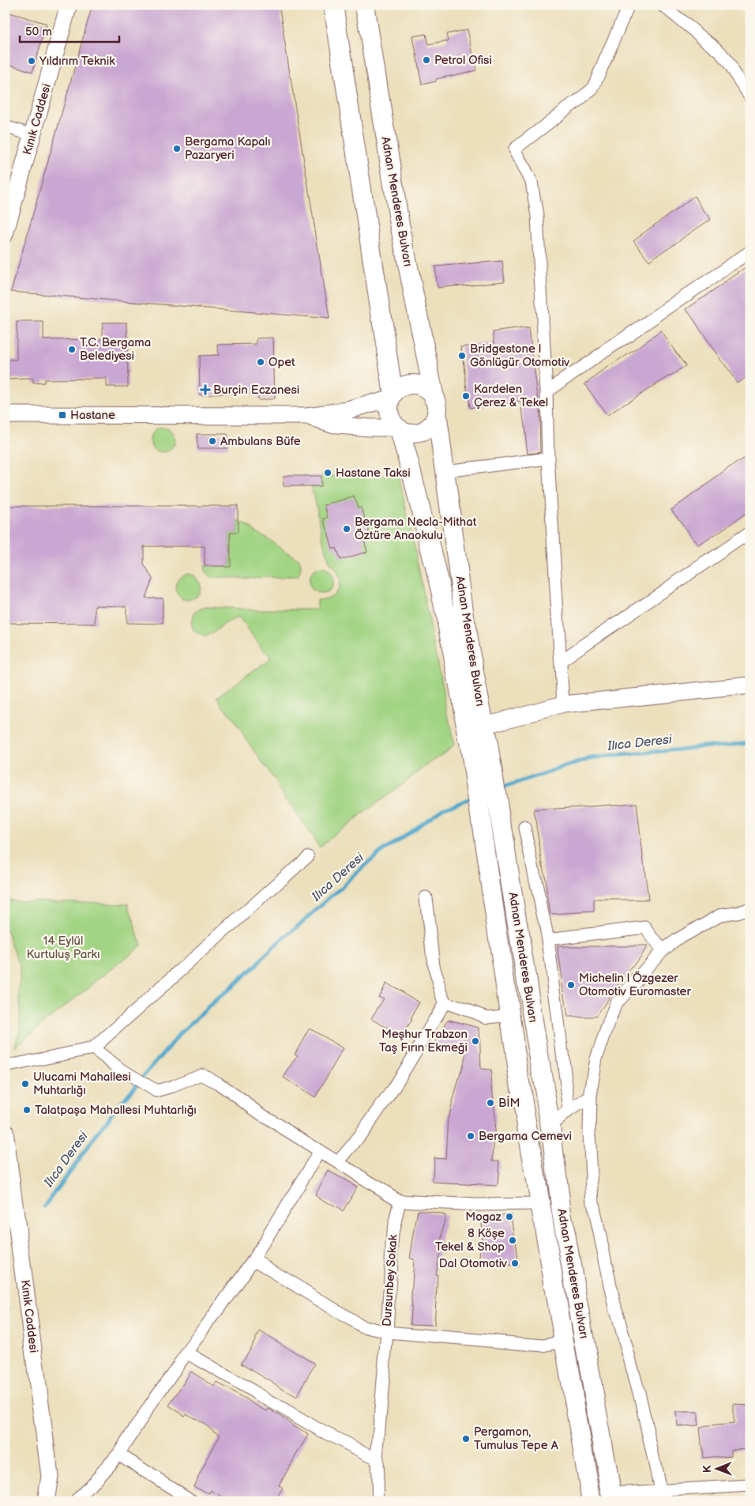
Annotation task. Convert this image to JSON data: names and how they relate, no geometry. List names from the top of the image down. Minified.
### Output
{"streets":{"main road":["Kınık Caddesi","Adnan Menderes Bulvarı"],"street":["Dursunbey Sokak"]},"water":["Ilıca Deresi"],"parks":["14 Eylül Kurtuluş Parkı"],"places":{"other":["Petrol Ofisi","Yıldırım Teknik","Bergama Kapalı Pazaryeri","T.C. Bergama Belediyesi","Bridgestone | Gönlügür Otomotiv","Opet","Kardelen Çerez & Tekel","Ambulans Büfe","Hastane Taksi","Bergama Necla-Mithat Öztüre Anaokulu","Michelin | Özgezer Otomotiv Euromaster","Meşhur Trabzon Taş Fırın Ekmeği","Ulucami Mahallesi Muhtarlığı","BİM","Talatpaşa Mahallesi Muhtarlığı","Bergama Cemevi","Mogaz","8 Köşe Tekel & Shop","Dal Otomotiv","Pergamon, Tumulus Tepe A"],"health":["Burçin Eczanesi"],"transit":["Hastane"]},"scale_bar":"50 m","north":"left"}
